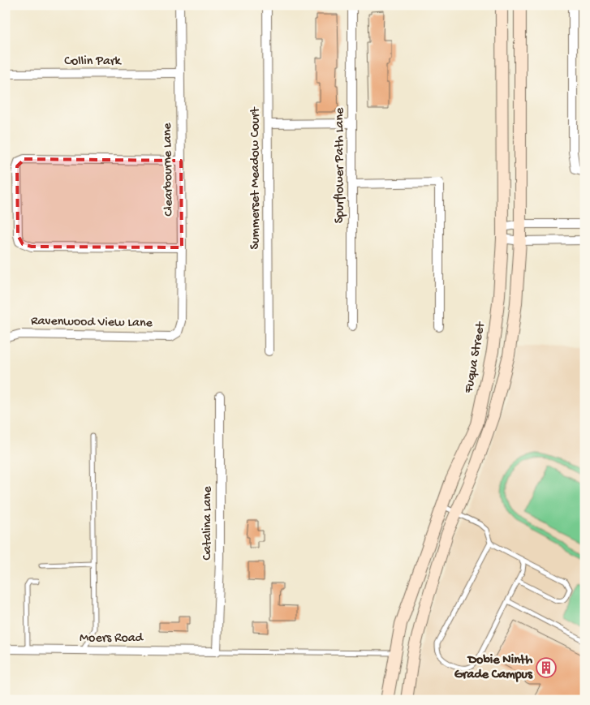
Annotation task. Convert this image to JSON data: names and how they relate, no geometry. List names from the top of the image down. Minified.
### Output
{"streets":{"main road":["Fuqua Street"],"street":["Collin Park","Spurflower Path Lane","Clearbourne Lane","Summerset Meadow Court","Ravenwood View Lane","Catalina Lane","Moers Road"]},"crossings":[["Collin Park","Clearbourne Lane"],["Clearbourne Lane","Ravenwood View Lane"],["Catalina Lane","Moers Road"]],"places":{"building":["Dobie Ninth Grade Campus"]}}
